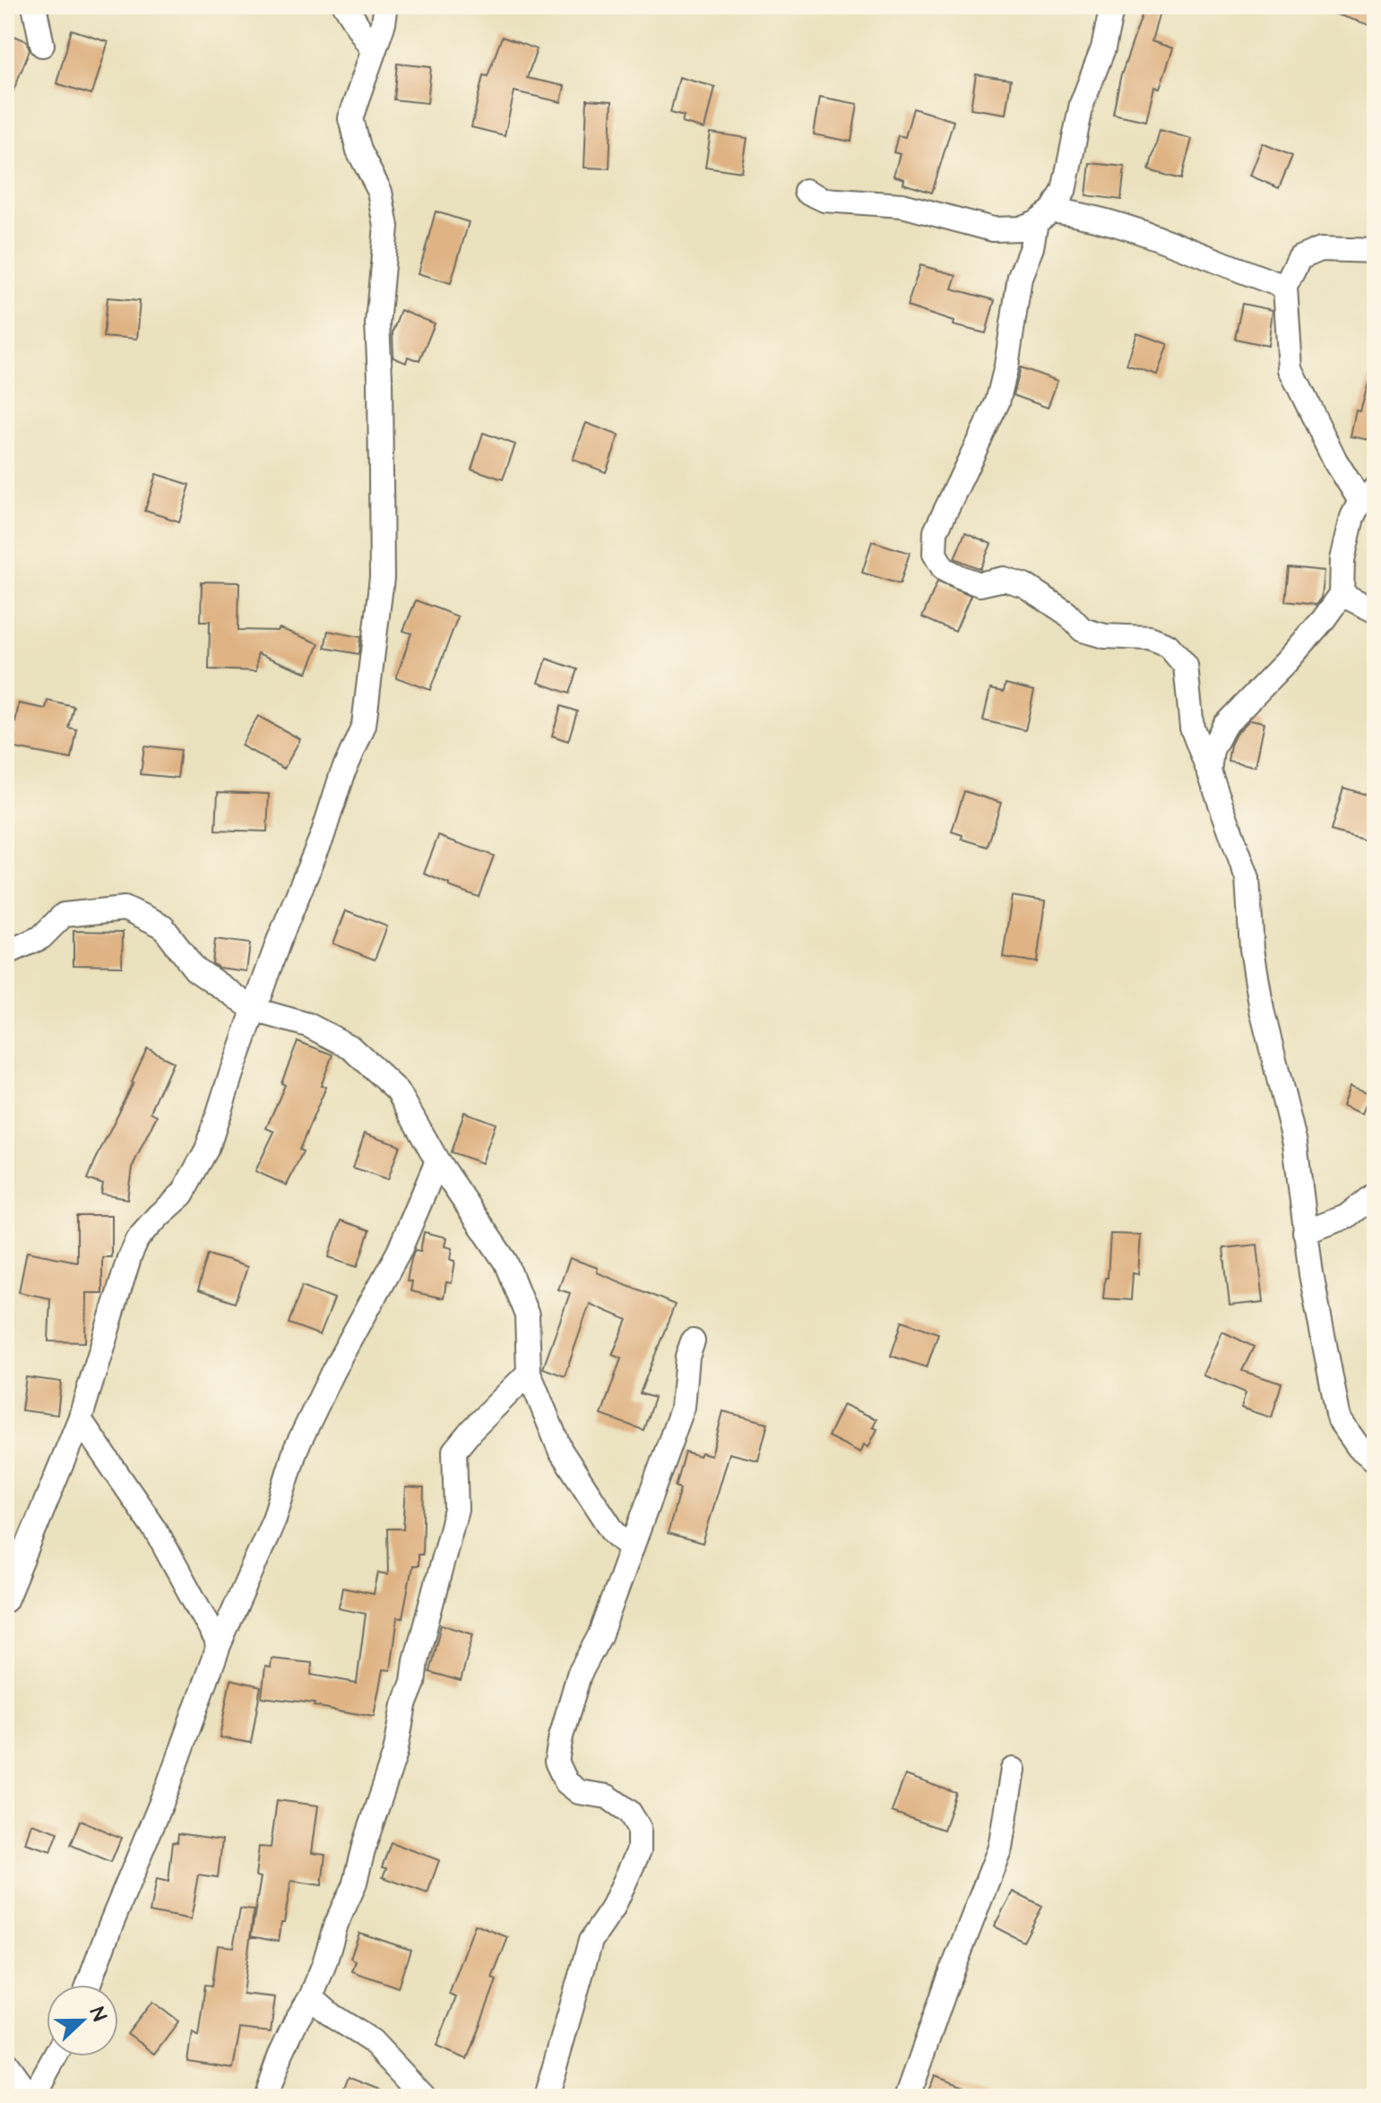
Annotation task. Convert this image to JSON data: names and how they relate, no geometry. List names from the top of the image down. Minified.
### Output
{"north":"right"}
